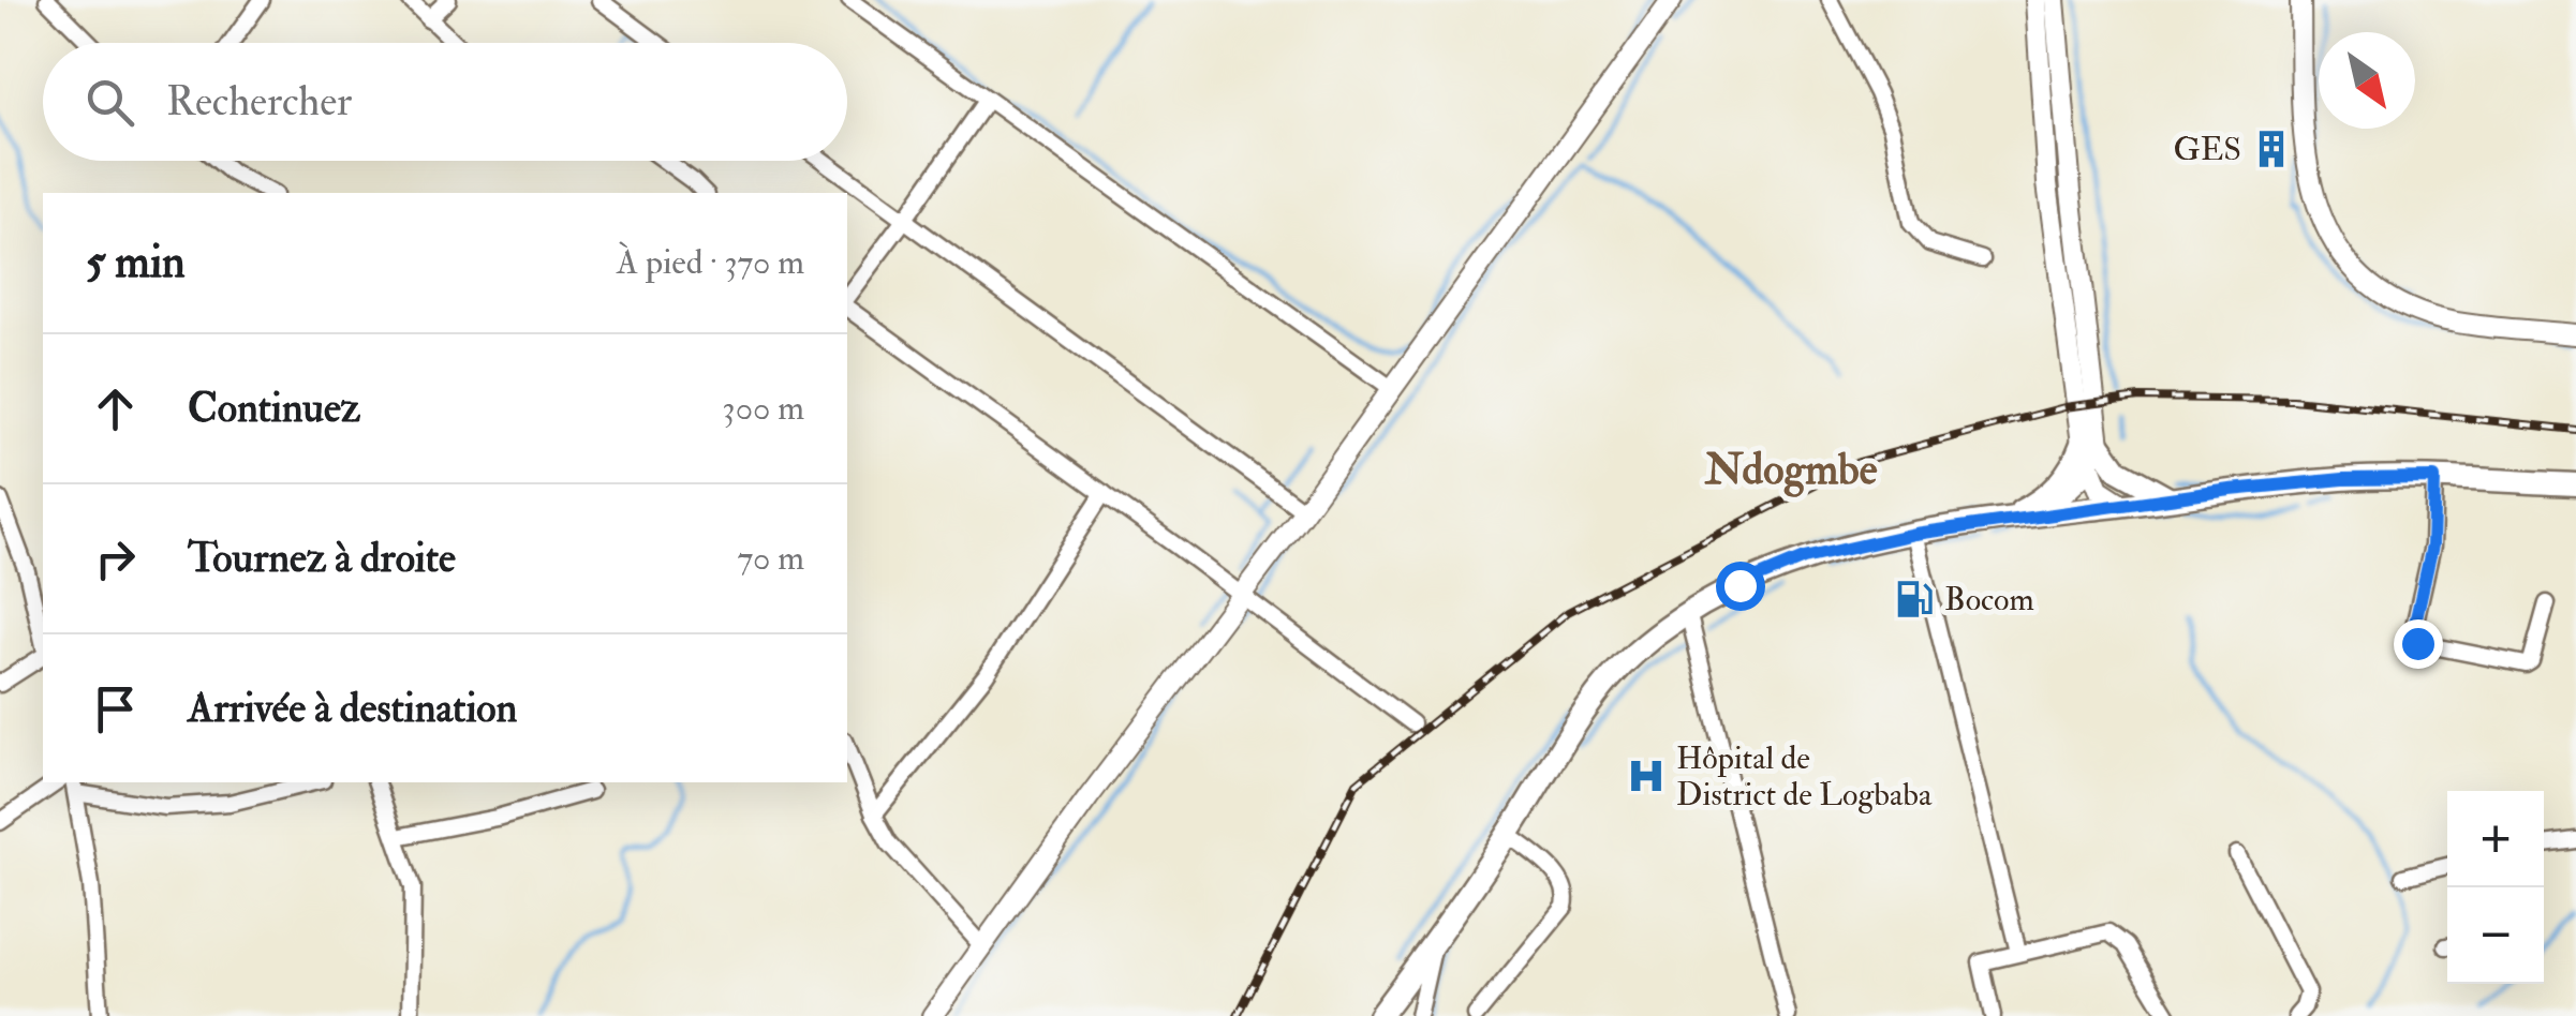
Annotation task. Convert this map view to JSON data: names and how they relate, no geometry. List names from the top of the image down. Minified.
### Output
{"districts":["Ndogmbe"],"places":{"building":["GES"],"fuel station":["Bocom"],"hospital":["Hôpital de District de Logbaba"]},"north":"bottom right","page":{"search":"Rechercher","heading":["5 min","À pied · 370 m"],"list":[["Continuez","300 m"],["Tournez à droite","70 m"],"Arrivée à destination"],"map_buttons":["+","−"]}}
